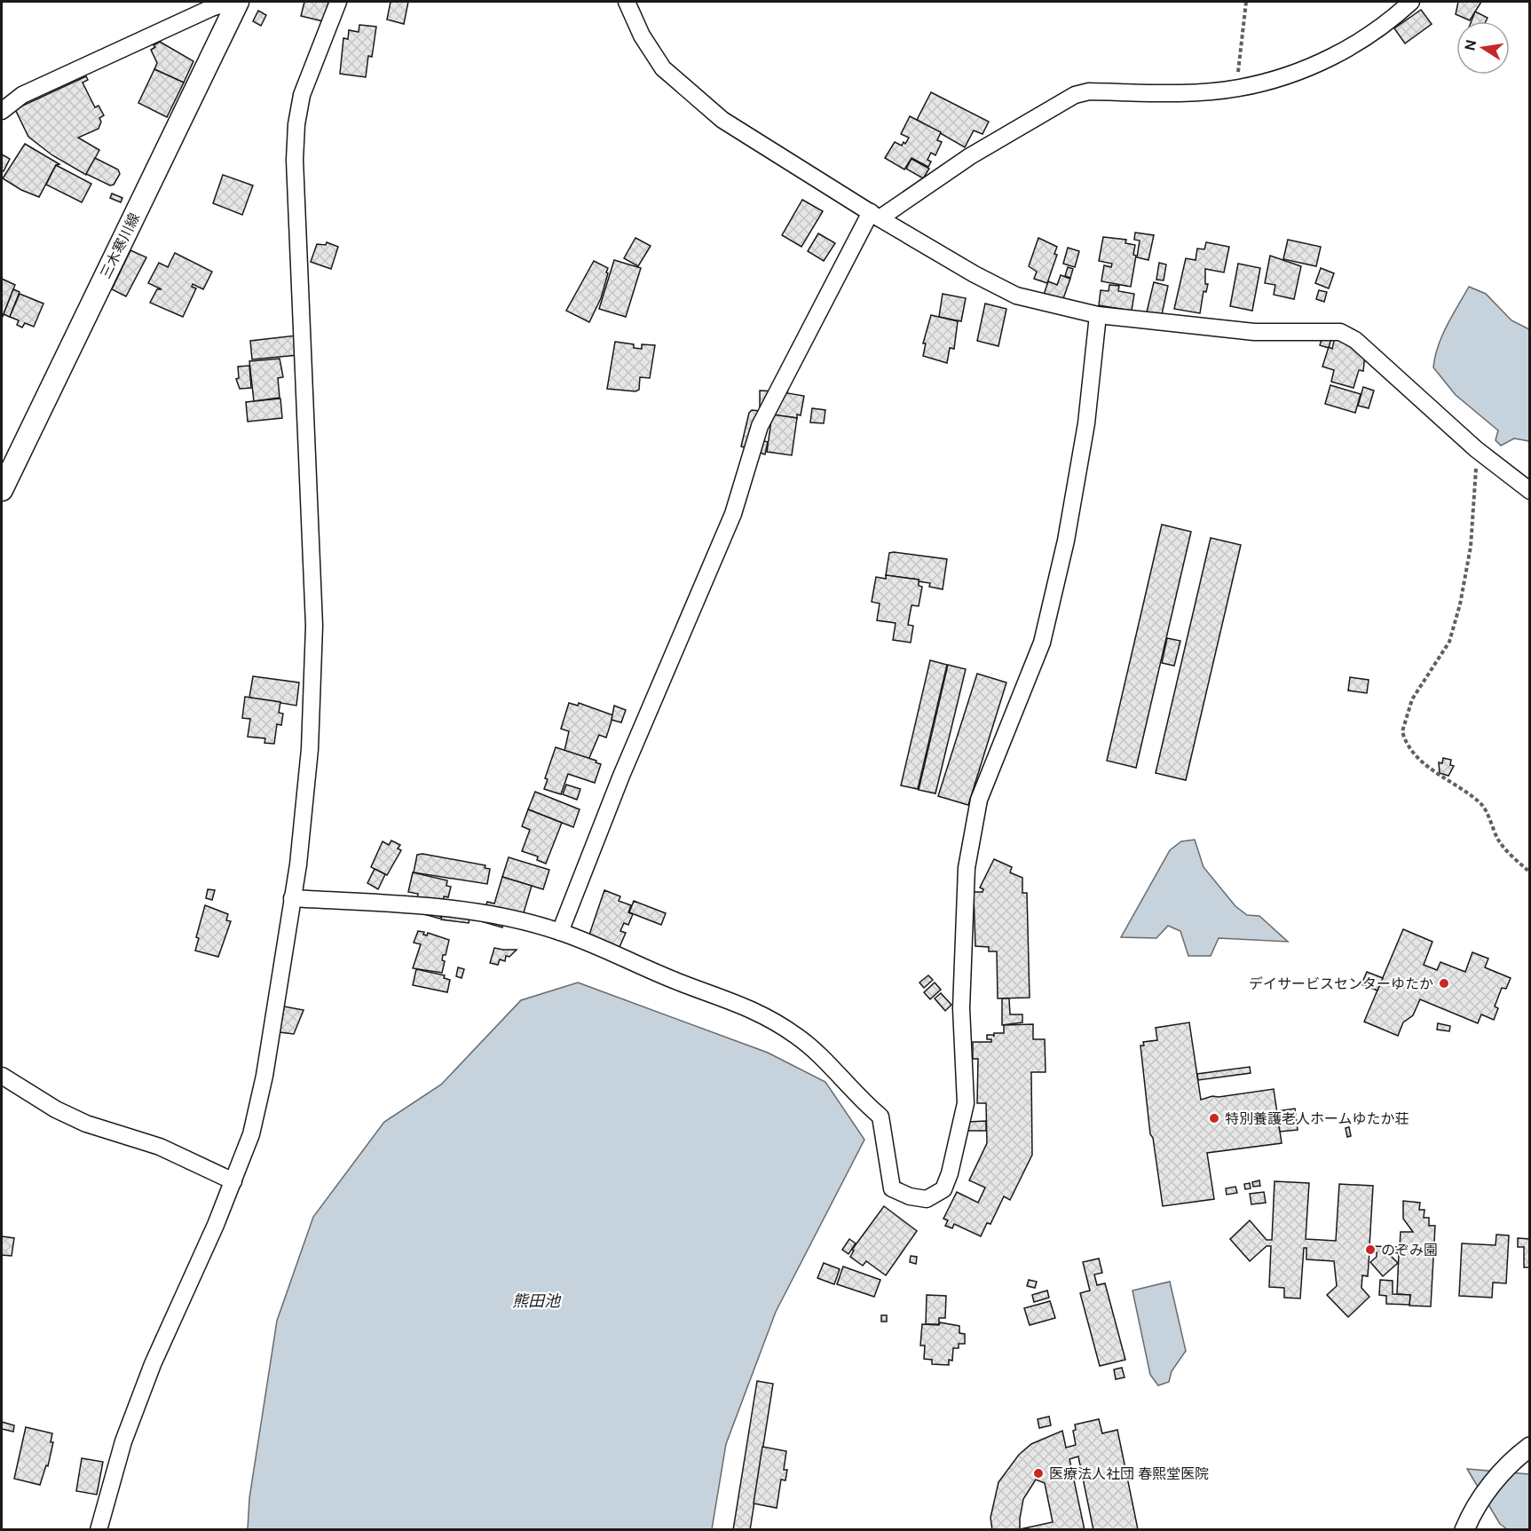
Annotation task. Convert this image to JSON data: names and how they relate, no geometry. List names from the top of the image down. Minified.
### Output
{"streets":{"main road":["三木寒川線"]},"water":["熊田池"],"places":["デイサービスセンターゆたか","特別養護老人ホームゆたか荘","のぞみ園","医療法人社団 春熙堂医院"],"north":"left"}
